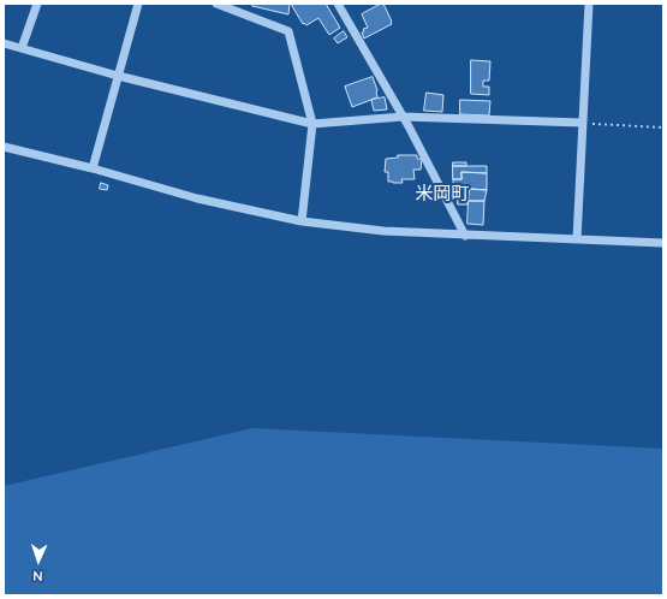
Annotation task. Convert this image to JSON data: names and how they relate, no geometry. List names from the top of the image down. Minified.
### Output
{"districts":["米岡町"],"north":"bottom"}
